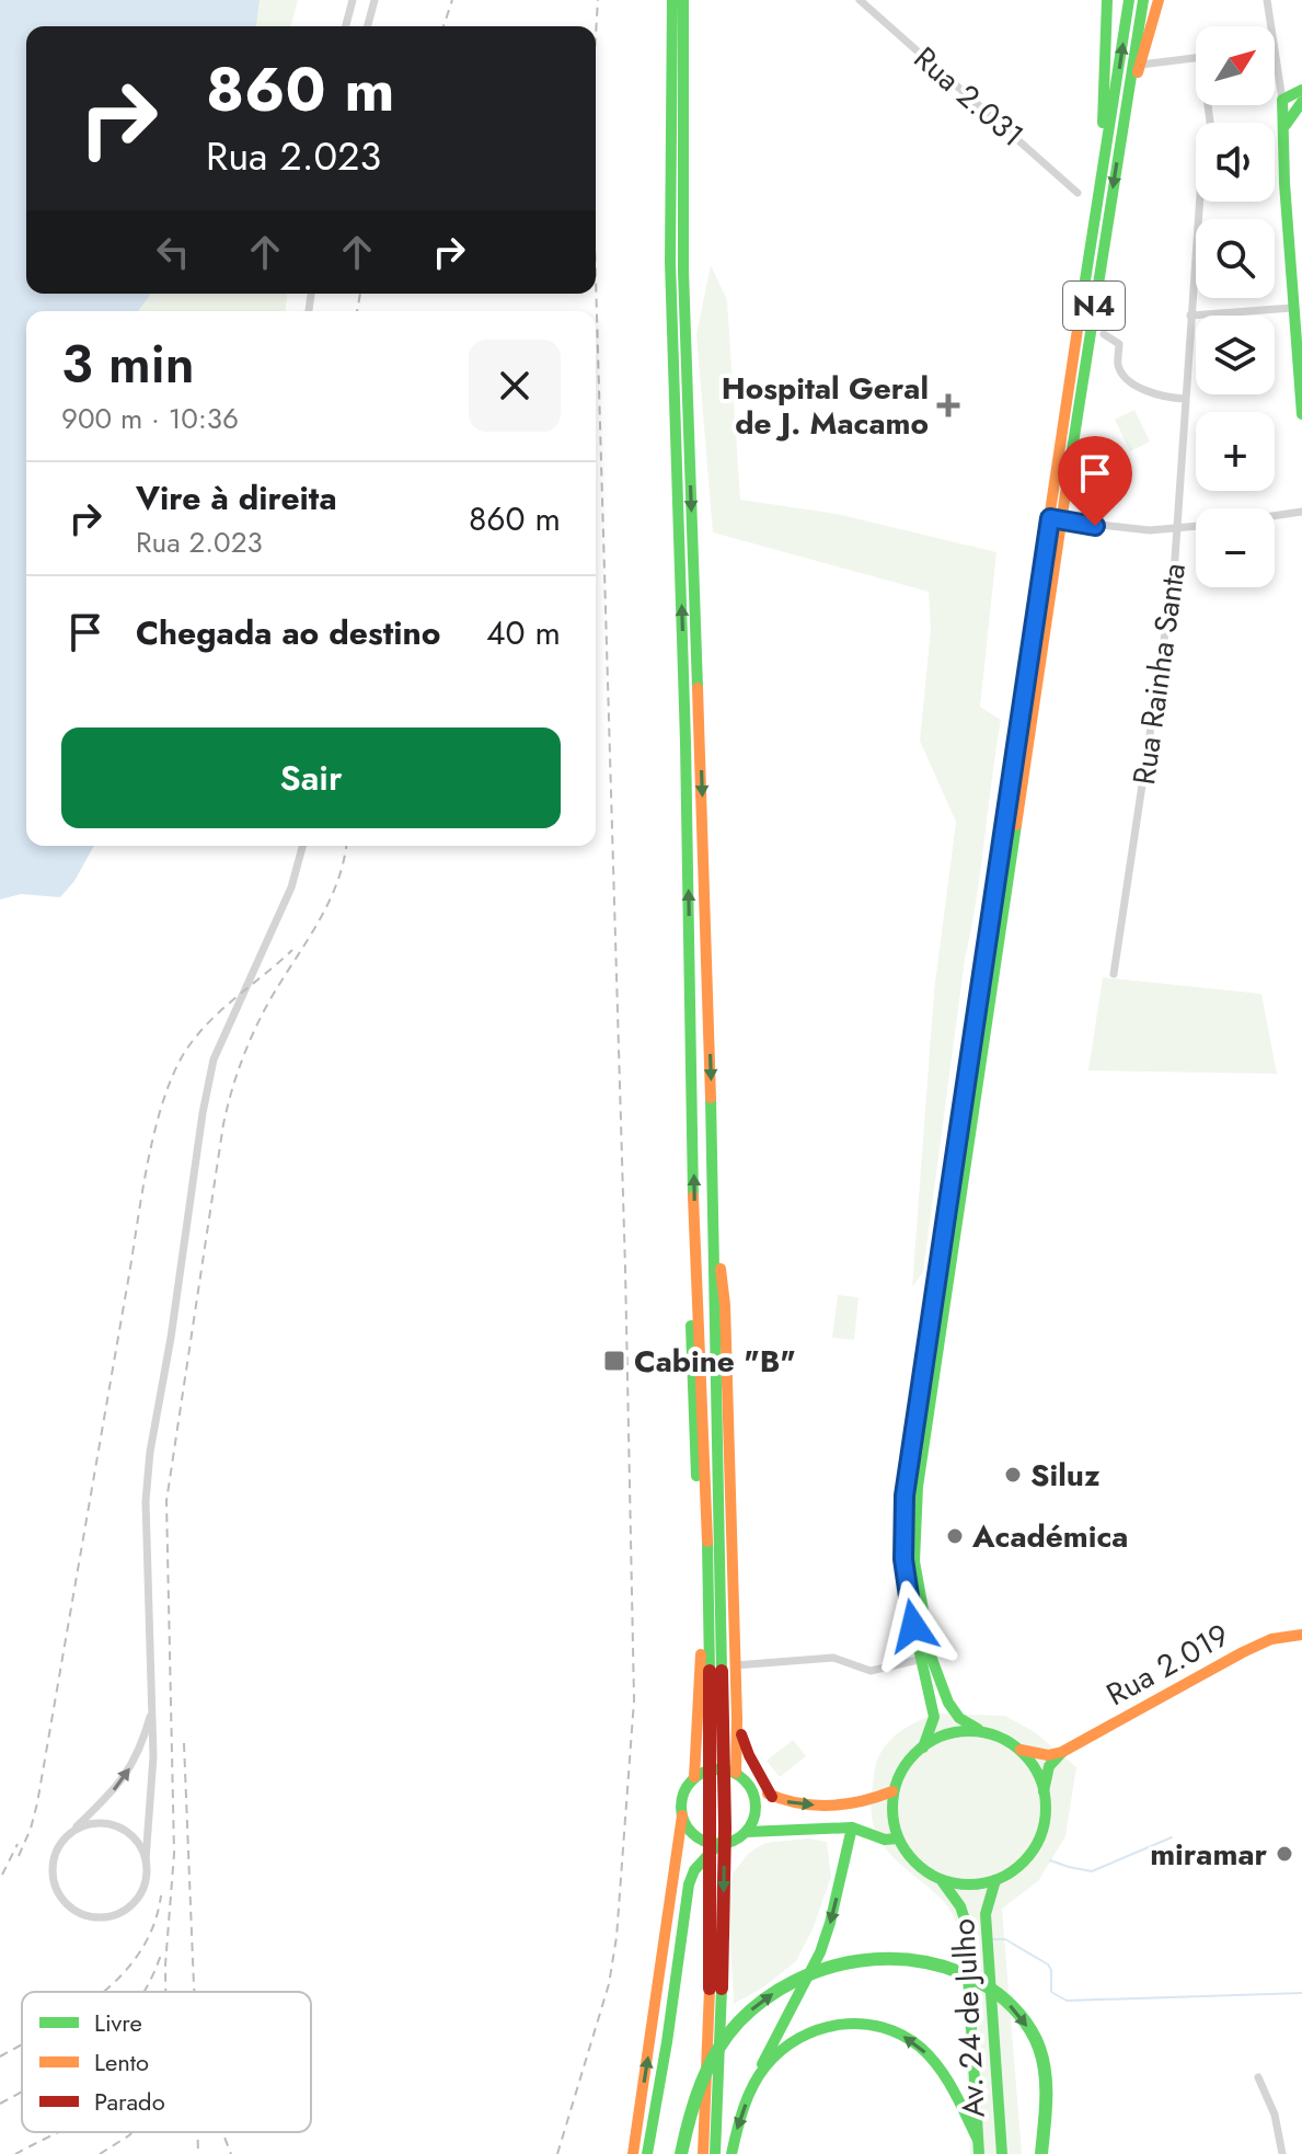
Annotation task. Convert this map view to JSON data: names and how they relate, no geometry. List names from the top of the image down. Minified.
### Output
{"streets":{"main road":["N4","Rua 2.019","Av. 24 de Julho"],"street":["Rua 2.031","Rua Rainha Santa"]},"crossings":[["N4","Av. 24 de Julho"]],"places":{"health":["Hospital Geral de J. Macamo"],"transit":["Cabine \"B\""],"other":["Siluz","Académica","miramar"]},"legend":["Livre","Lento","Parado"],"north":"top right","page":{"map_buttons":["+","−"],"turn":["860 m","Rua 2.023"],"heading":["3 min","900 m · 10:36"],"list":[{"name":"Vire à direita","note":"Rua 2.023","value":"860 m"},{"name":"Chegada ao destino","value":"40 m"}],"buttons":"Sair"}}
